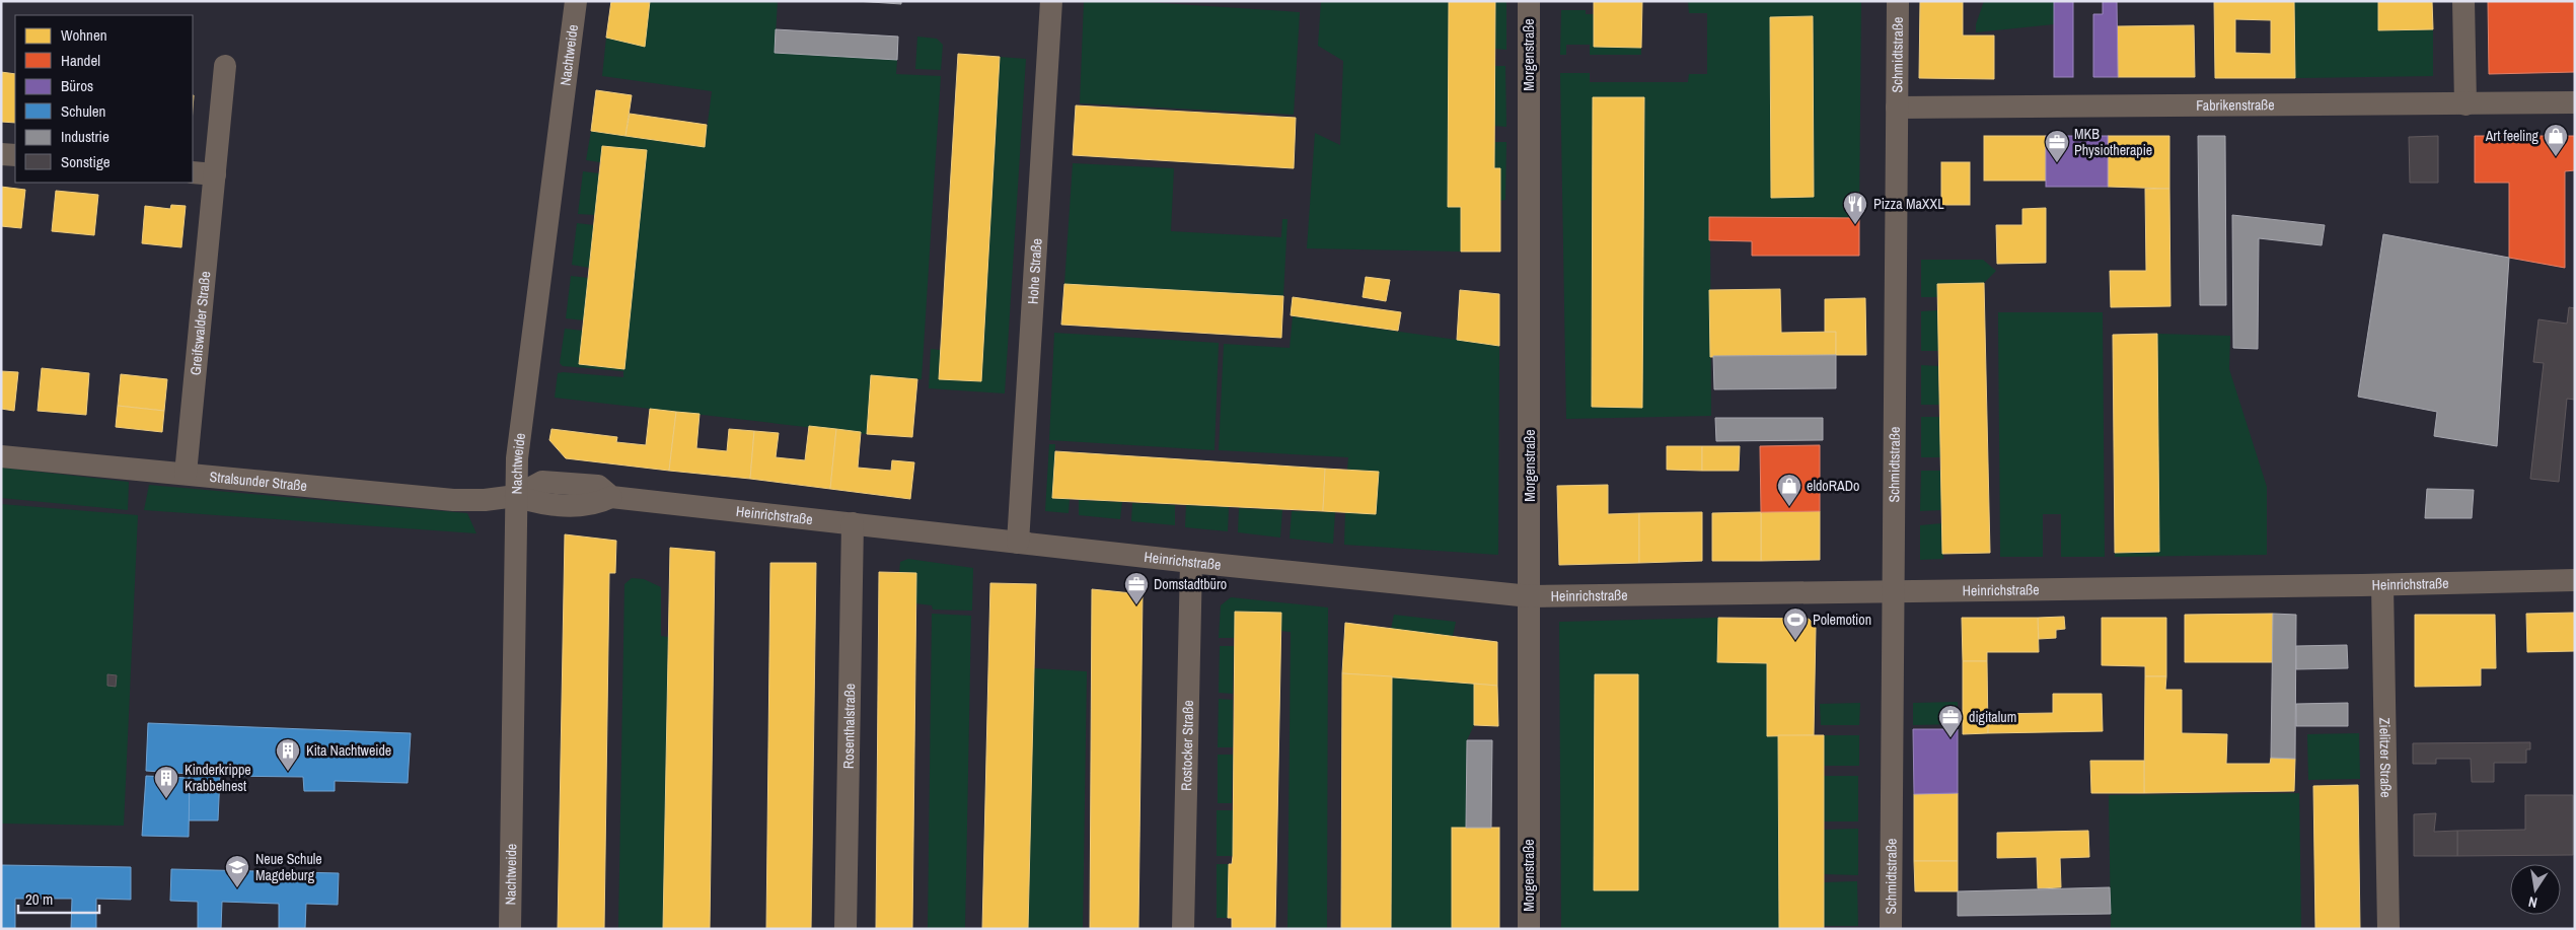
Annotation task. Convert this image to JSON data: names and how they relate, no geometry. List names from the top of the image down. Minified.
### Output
{"streets":{"street":["Morgenstraße","Schmidtstraße","Nachtweide","Fabrikenstraße","Hohe Straße","Greifswalder Straße","Stralsunder Straße","Heinrichstraße","Rosenthalstraße","Rostocker Straße","Zielitzer Straße"]},"crossings":[["Morgenstraße","Heinrichstraße"],["Schmidtstraße","Fabrikenstraße"],["Schmidtstraße","Heinrichstraße"],["Nachtweide","Stralsunder Straße"],["Nachtweide","Heinrichstraße"],["Hohe Straße","Heinrichstraße"],["Greifswalder Straße","Stralsunder Straße"],["Stralsunder Straße","Heinrichstraße"],["Heinrichstraße","Rosenthalstraße"],["Heinrichstraße","Rostocker Straße"],["Heinrichstraße","Zielitzer Straße"]],"places":{"shop":["Art feeling","eldoRADo"],"office":["MKB Physiotherapie","Domstadtbüro","digitalum"],"restaurant":["Pizza MaXXL"],"sports":["Polemotion"],"building":["Kita Nachtweide","Kinderkrippe Krabbelnest"],"school or university":["Neue Schule Magdeburg"]},"legend":["Wohnen","Handel","Büros","Schulen","Industrie","Sonstige"],"scale_bar":"20 m","north":"bottom"}
